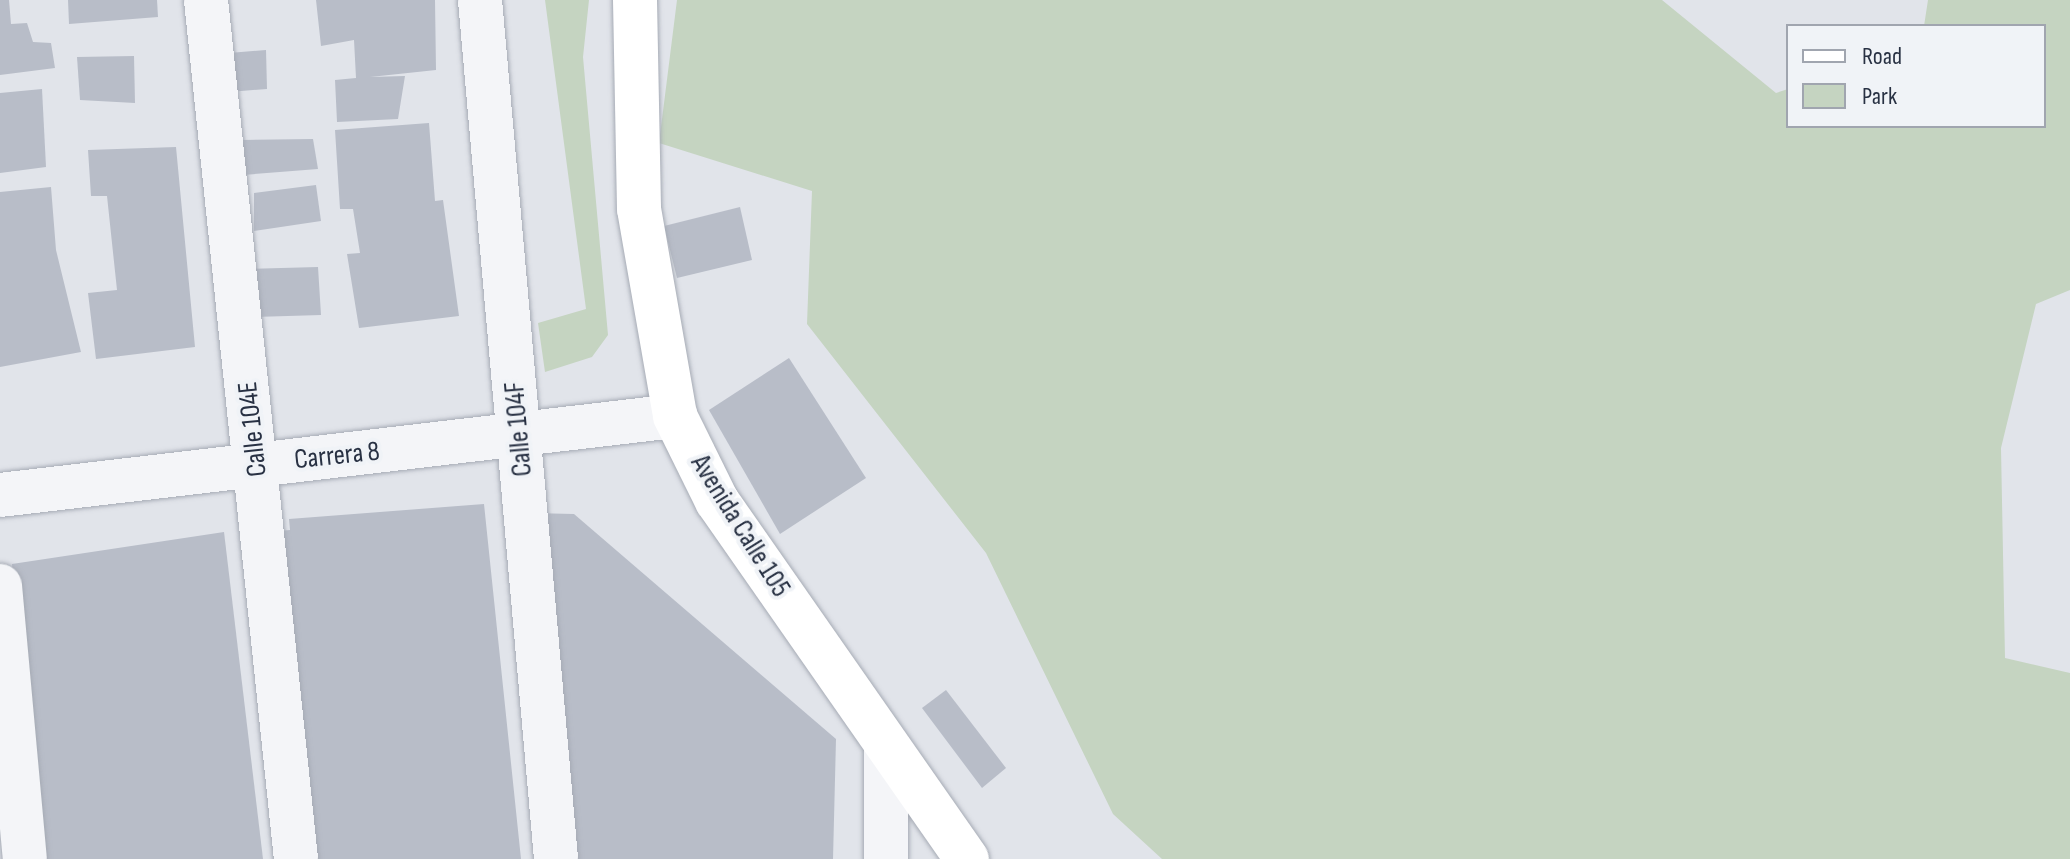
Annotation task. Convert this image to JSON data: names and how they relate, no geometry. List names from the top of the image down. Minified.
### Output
{"streets":{"main road":["Avenida Calle 105"],"street":["Calle 104E","Calle 104F","Carrera 8"]},"crossings":[["Calle 104E","Carrera 8"],["Calle 104F","Carrera 8"],["Carrera 8","Avenida Calle 105"]],"legend":["Road","Park"]}
